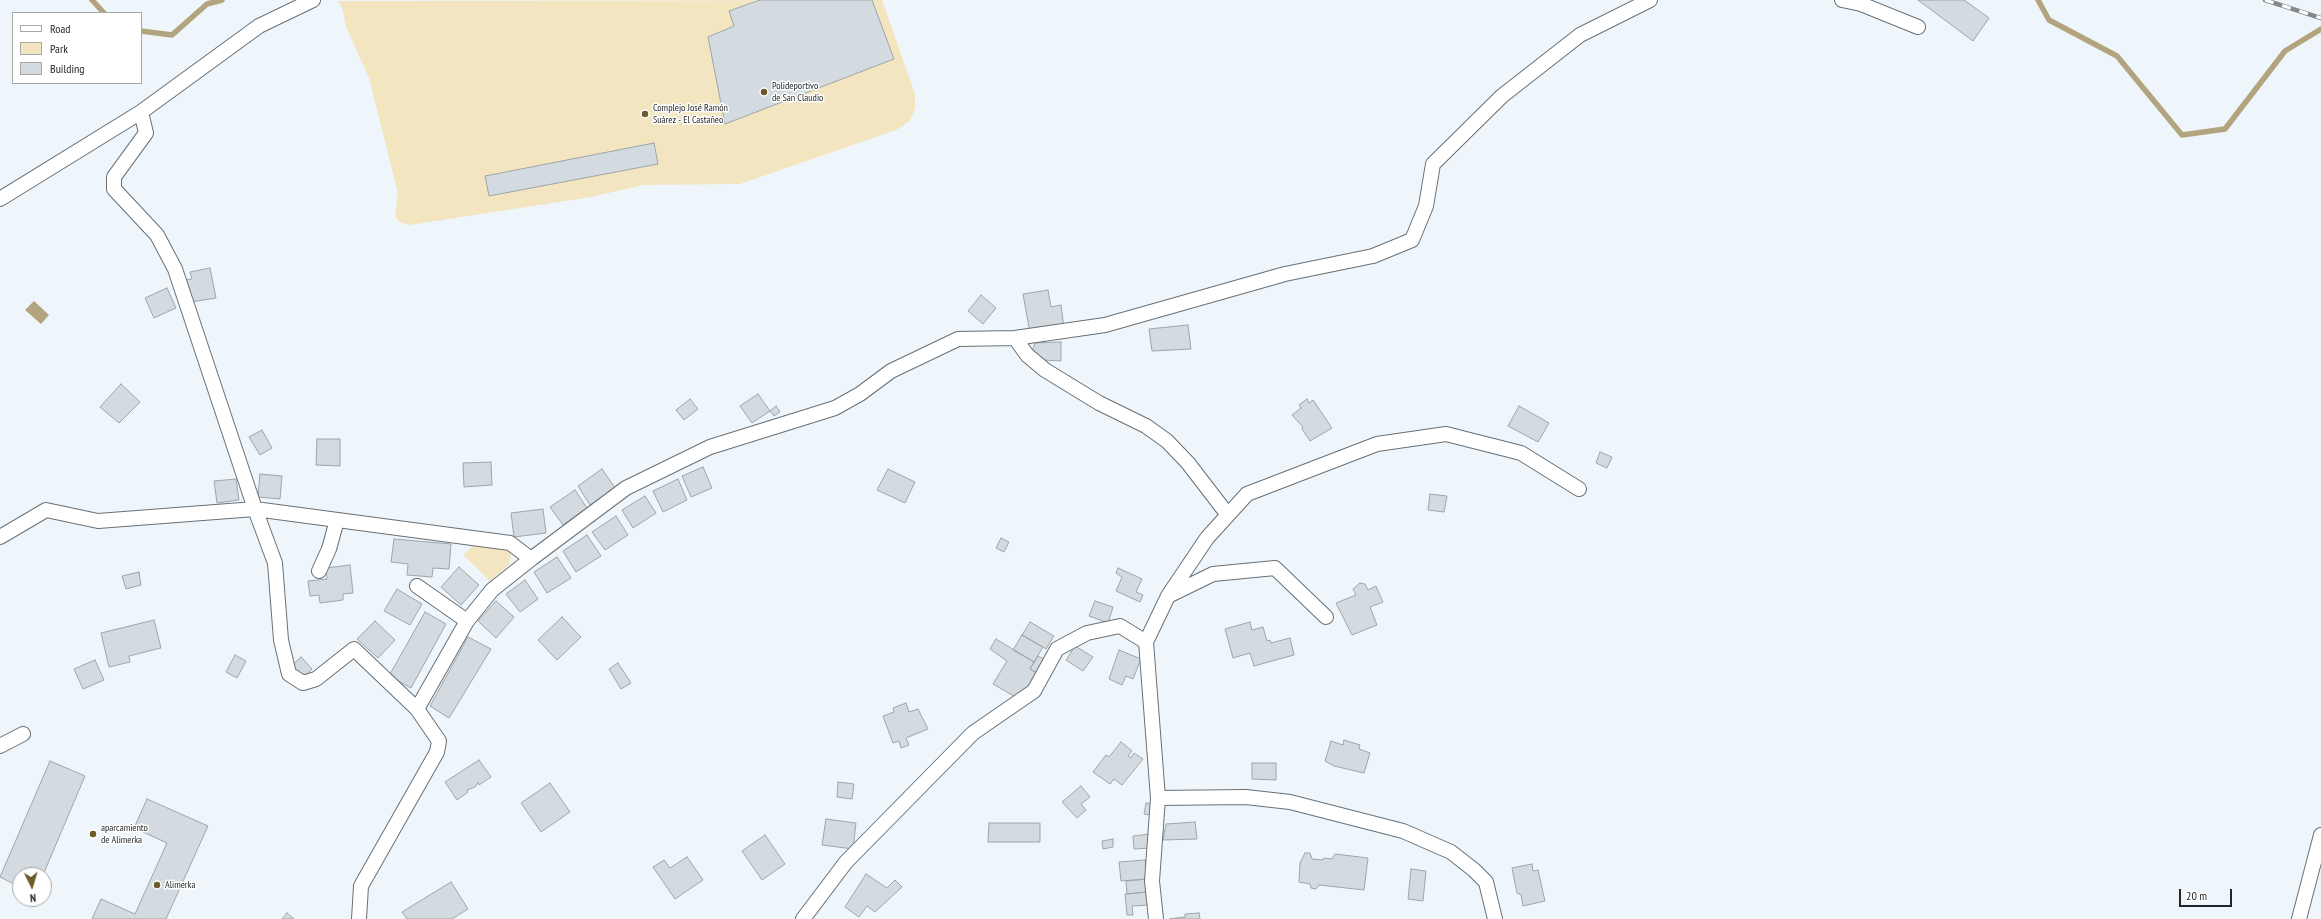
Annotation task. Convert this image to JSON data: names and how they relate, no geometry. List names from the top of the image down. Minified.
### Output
{"places":["Polideportivo de San Claudio","Complejo José Ramón Suárez - El Castañeo","aparcamiento de Alimerka","Alimerka"],"legend":["Road","Park","Building"],"scale_bar":"20 m","north":"bottom"}
